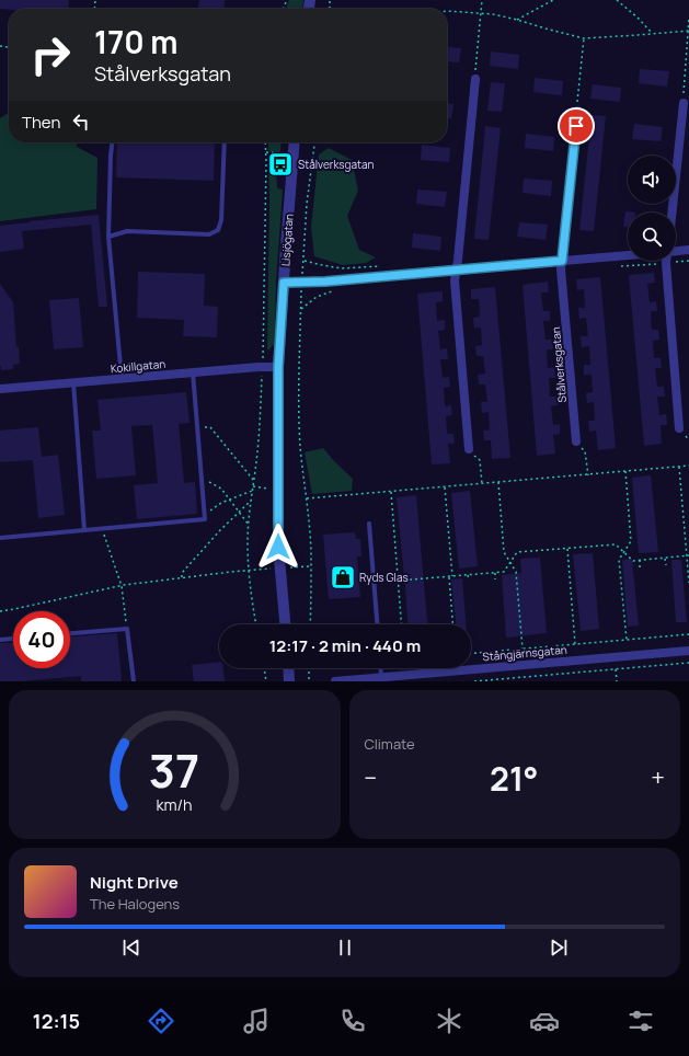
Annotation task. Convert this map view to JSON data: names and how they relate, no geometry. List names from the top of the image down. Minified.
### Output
{"streets":{"street":["Lisjögatan","Stålverksgatan","Kokillgatan","Stångjärnsgatan"]},"crossings":[["Lisjögatan","Kokillgatan"]],"places":{"bus stop":["Stålverksgatan"],"shop":["Ryds Glas"]},"page":{"turn":["170 m","Stålverksgatan"],"then":"Then","limit":"40","trip":"12:17 · 2 min · 440 m","tile":"Climate","heat":["−","21°","+"],"song":["Night Drive","The Halogens"],"tabs":"12:15","gauge":["37","km/h"]}}
